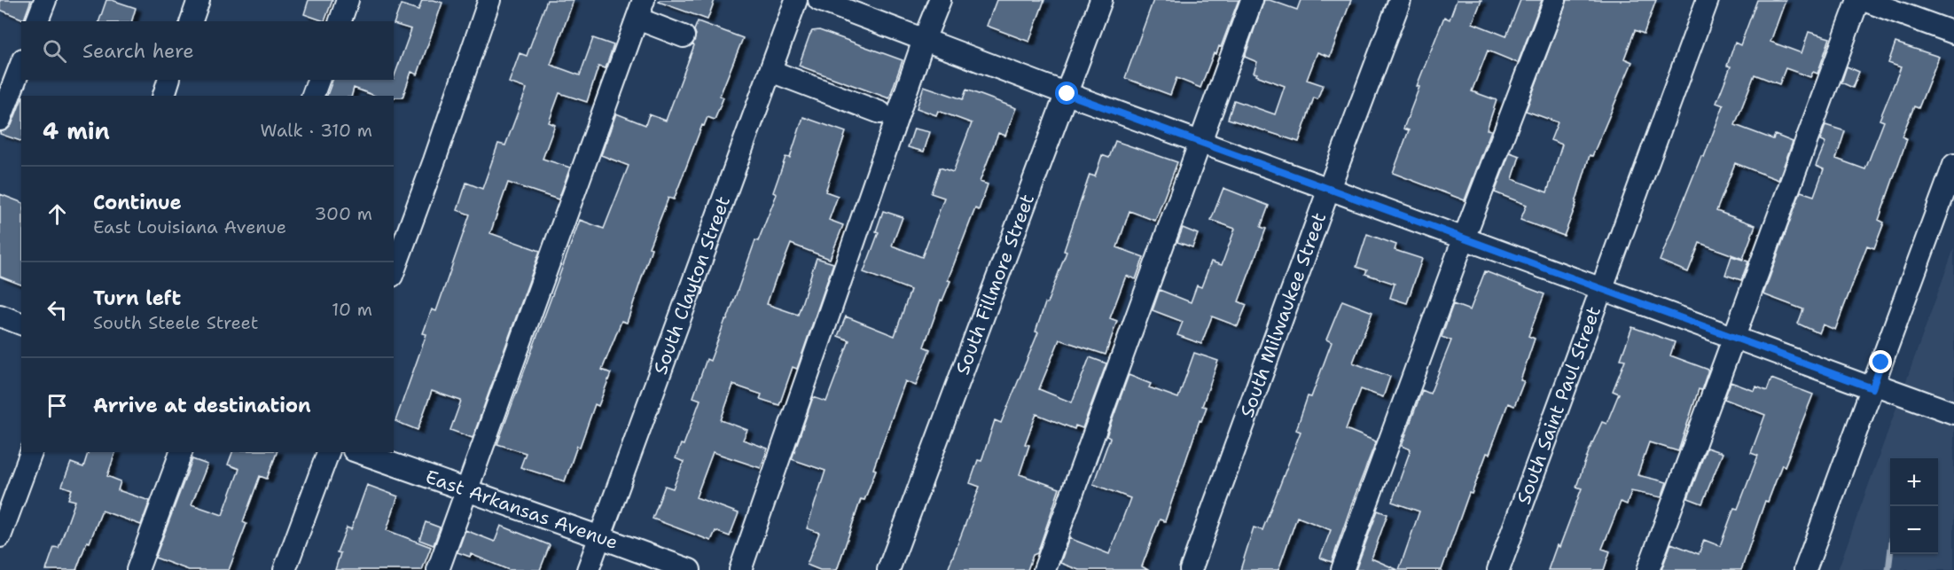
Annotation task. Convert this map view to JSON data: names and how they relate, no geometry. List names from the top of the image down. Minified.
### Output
{"streets":{"street":["South Clayton Street","South Fillmore Street","South Milwaukee Street","South Saint Paul Street","East Arkansas Avenue"]},"crossings":[["South Clayton Street","East Arkansas Avenue"]],"page":{"search":"Search here","heading":["4 min","Walk · 310 m"],"list":[["Continue","East Louisiana Avenue","300 m"],["Turn left","South Steele Street","10 m"],"Arrive at destination"],"map_buttons":["+","−"]}}
